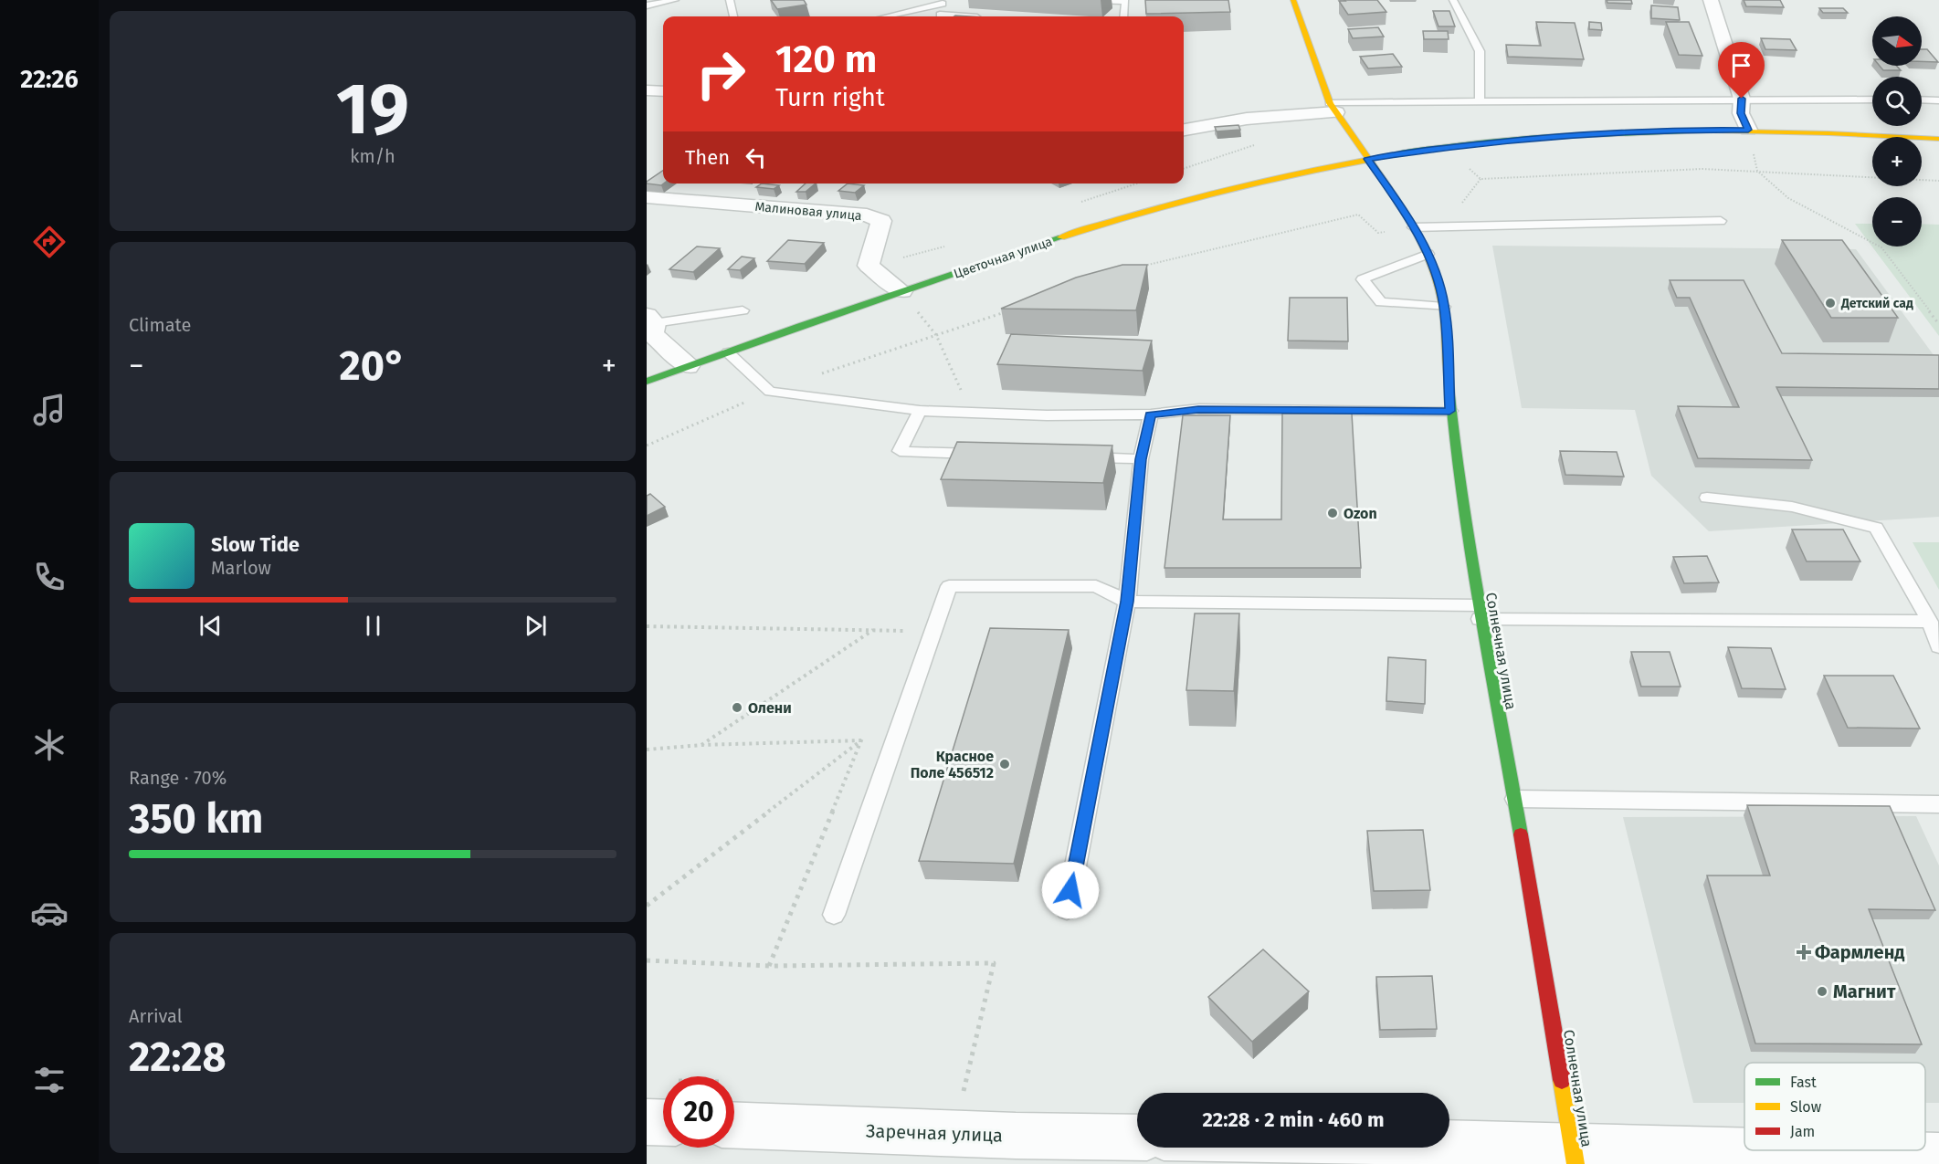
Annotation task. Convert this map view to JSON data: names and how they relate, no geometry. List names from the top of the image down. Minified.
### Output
{"streets":{"street":["Малиновая улица","Цветочная улица","Солнечная улица","Заречная улица"]},"crossings":[["Малиновая улица","Цветочная улица"],["Цветочная улица","Солнечная улица"]],"places":{"other":["Детский сад","Ozon","Олени","Красное Поле 456512","Магнит"],"health":["Фармленд"]},"legend":["Fast","Slow","Jam"],"north":"right","page":{"tabs":"22:26","tile":[["19","km/h"],"Climate",["Range · 70%","350 km"],["Arrival","22:28"]],"map_buttons":["+","−"],"turn":["120 m","Turn right"],"then":"Then","heat":["−","20°","+"],"song":["Slow Tide","Marlow"],"limit":"20","trip":"22:28 · 2 min · 460 m"}}
